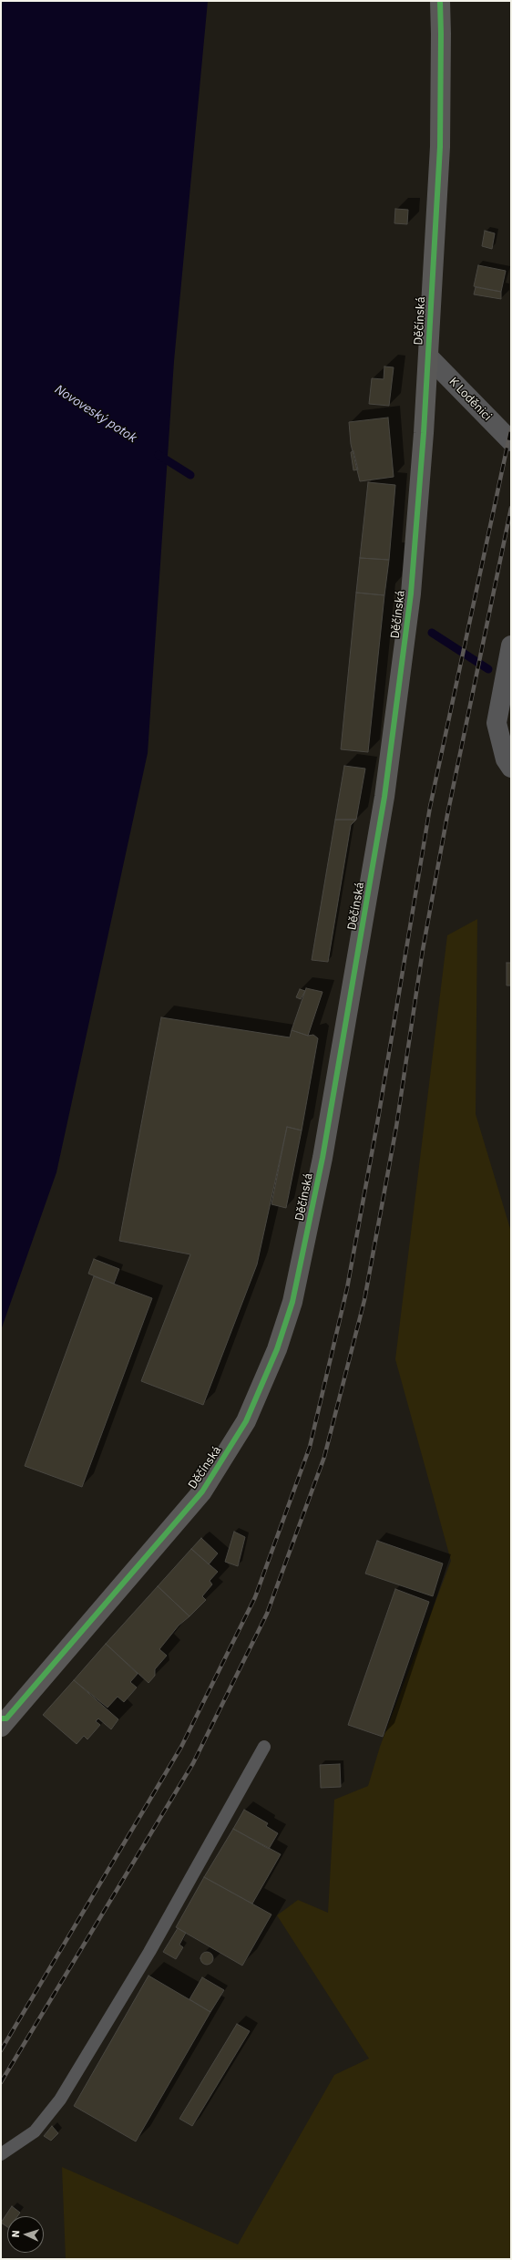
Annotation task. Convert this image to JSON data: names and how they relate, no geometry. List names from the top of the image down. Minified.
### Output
{"streets":{"main road":["Děčínská"],"street":["K Loděnici"]},"crossings":[["Děčínská","K Loděnici"]],"water":["Novoveský potok"],"north":"left"}
